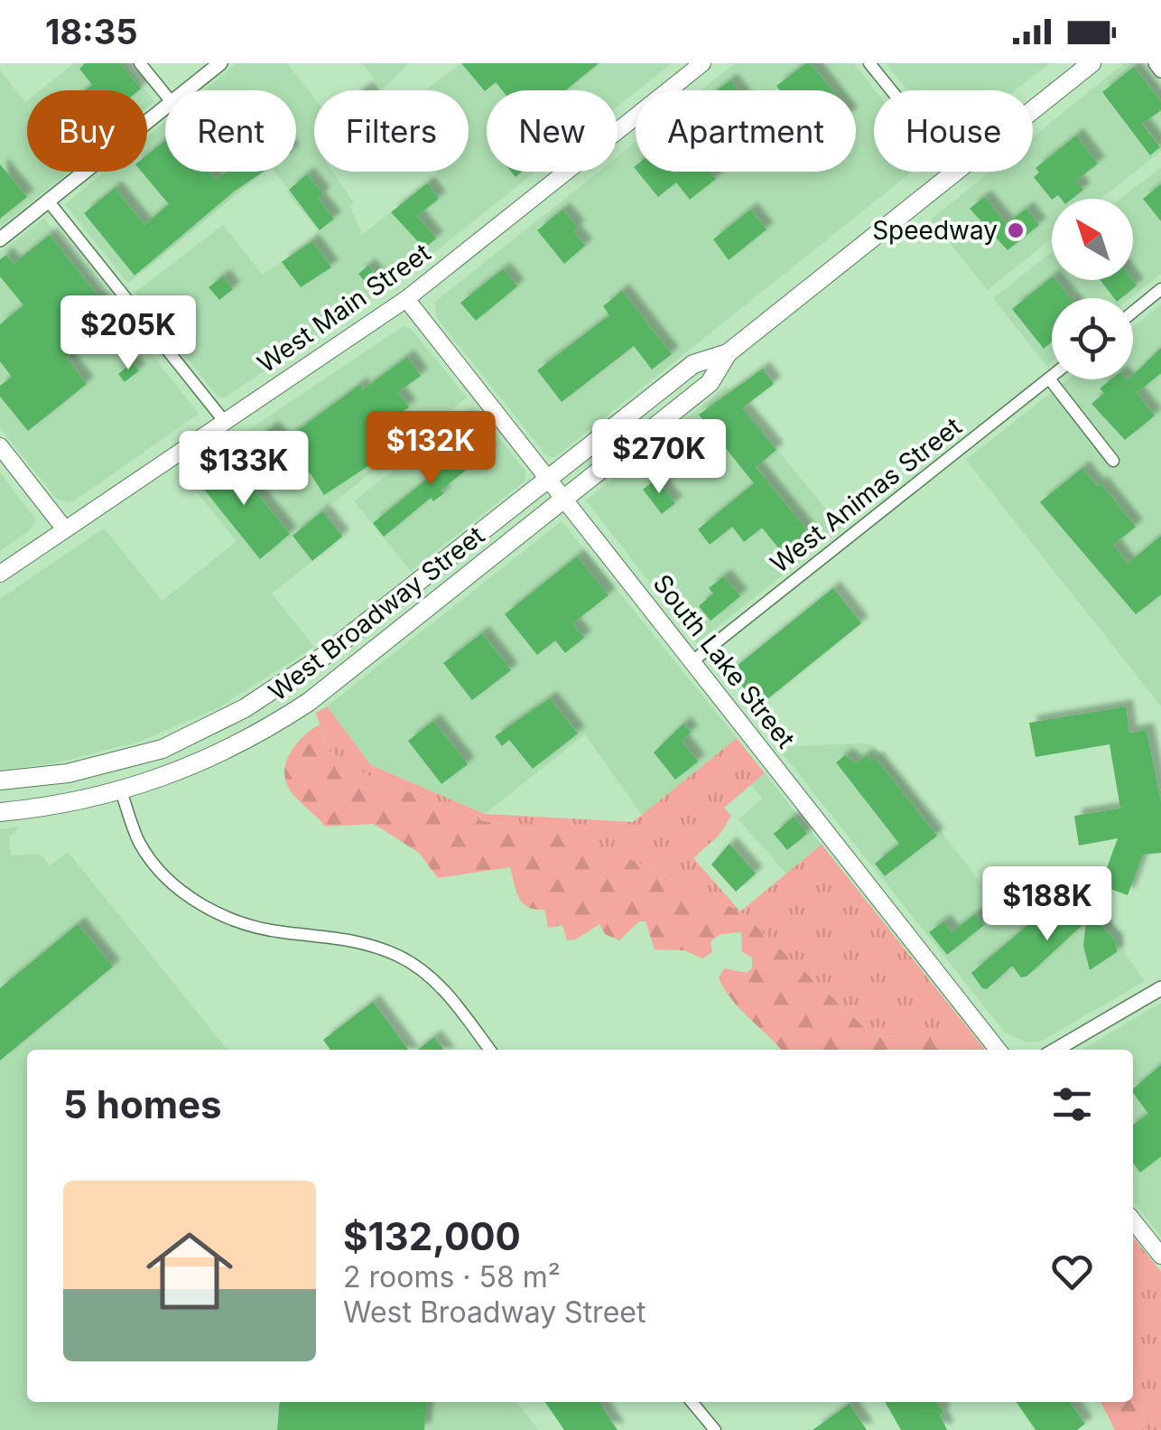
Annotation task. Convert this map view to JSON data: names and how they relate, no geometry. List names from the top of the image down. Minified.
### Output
{"streets":{"main road":["West Main Street","West Broadway Street","South Lake Street"],"street":["West Animas Street"]},"crossings":[["West Main Street","South Lake Street"],["West Animas Street","South Lake Street"],["West Broadway Street","South Lake Street"]],"places":["Speedway"],"north":"top left","page":{"status":"18:35","chip":["Buy","Rent","Filters","New","Apartment","House"],"price":["$205K","$132K","$270K","$133K","$188K"],"heading":"5 homes","list":[{"name":"$132,000","note":"2 rooms · 58 m² · West Broadway Street"}]}}
